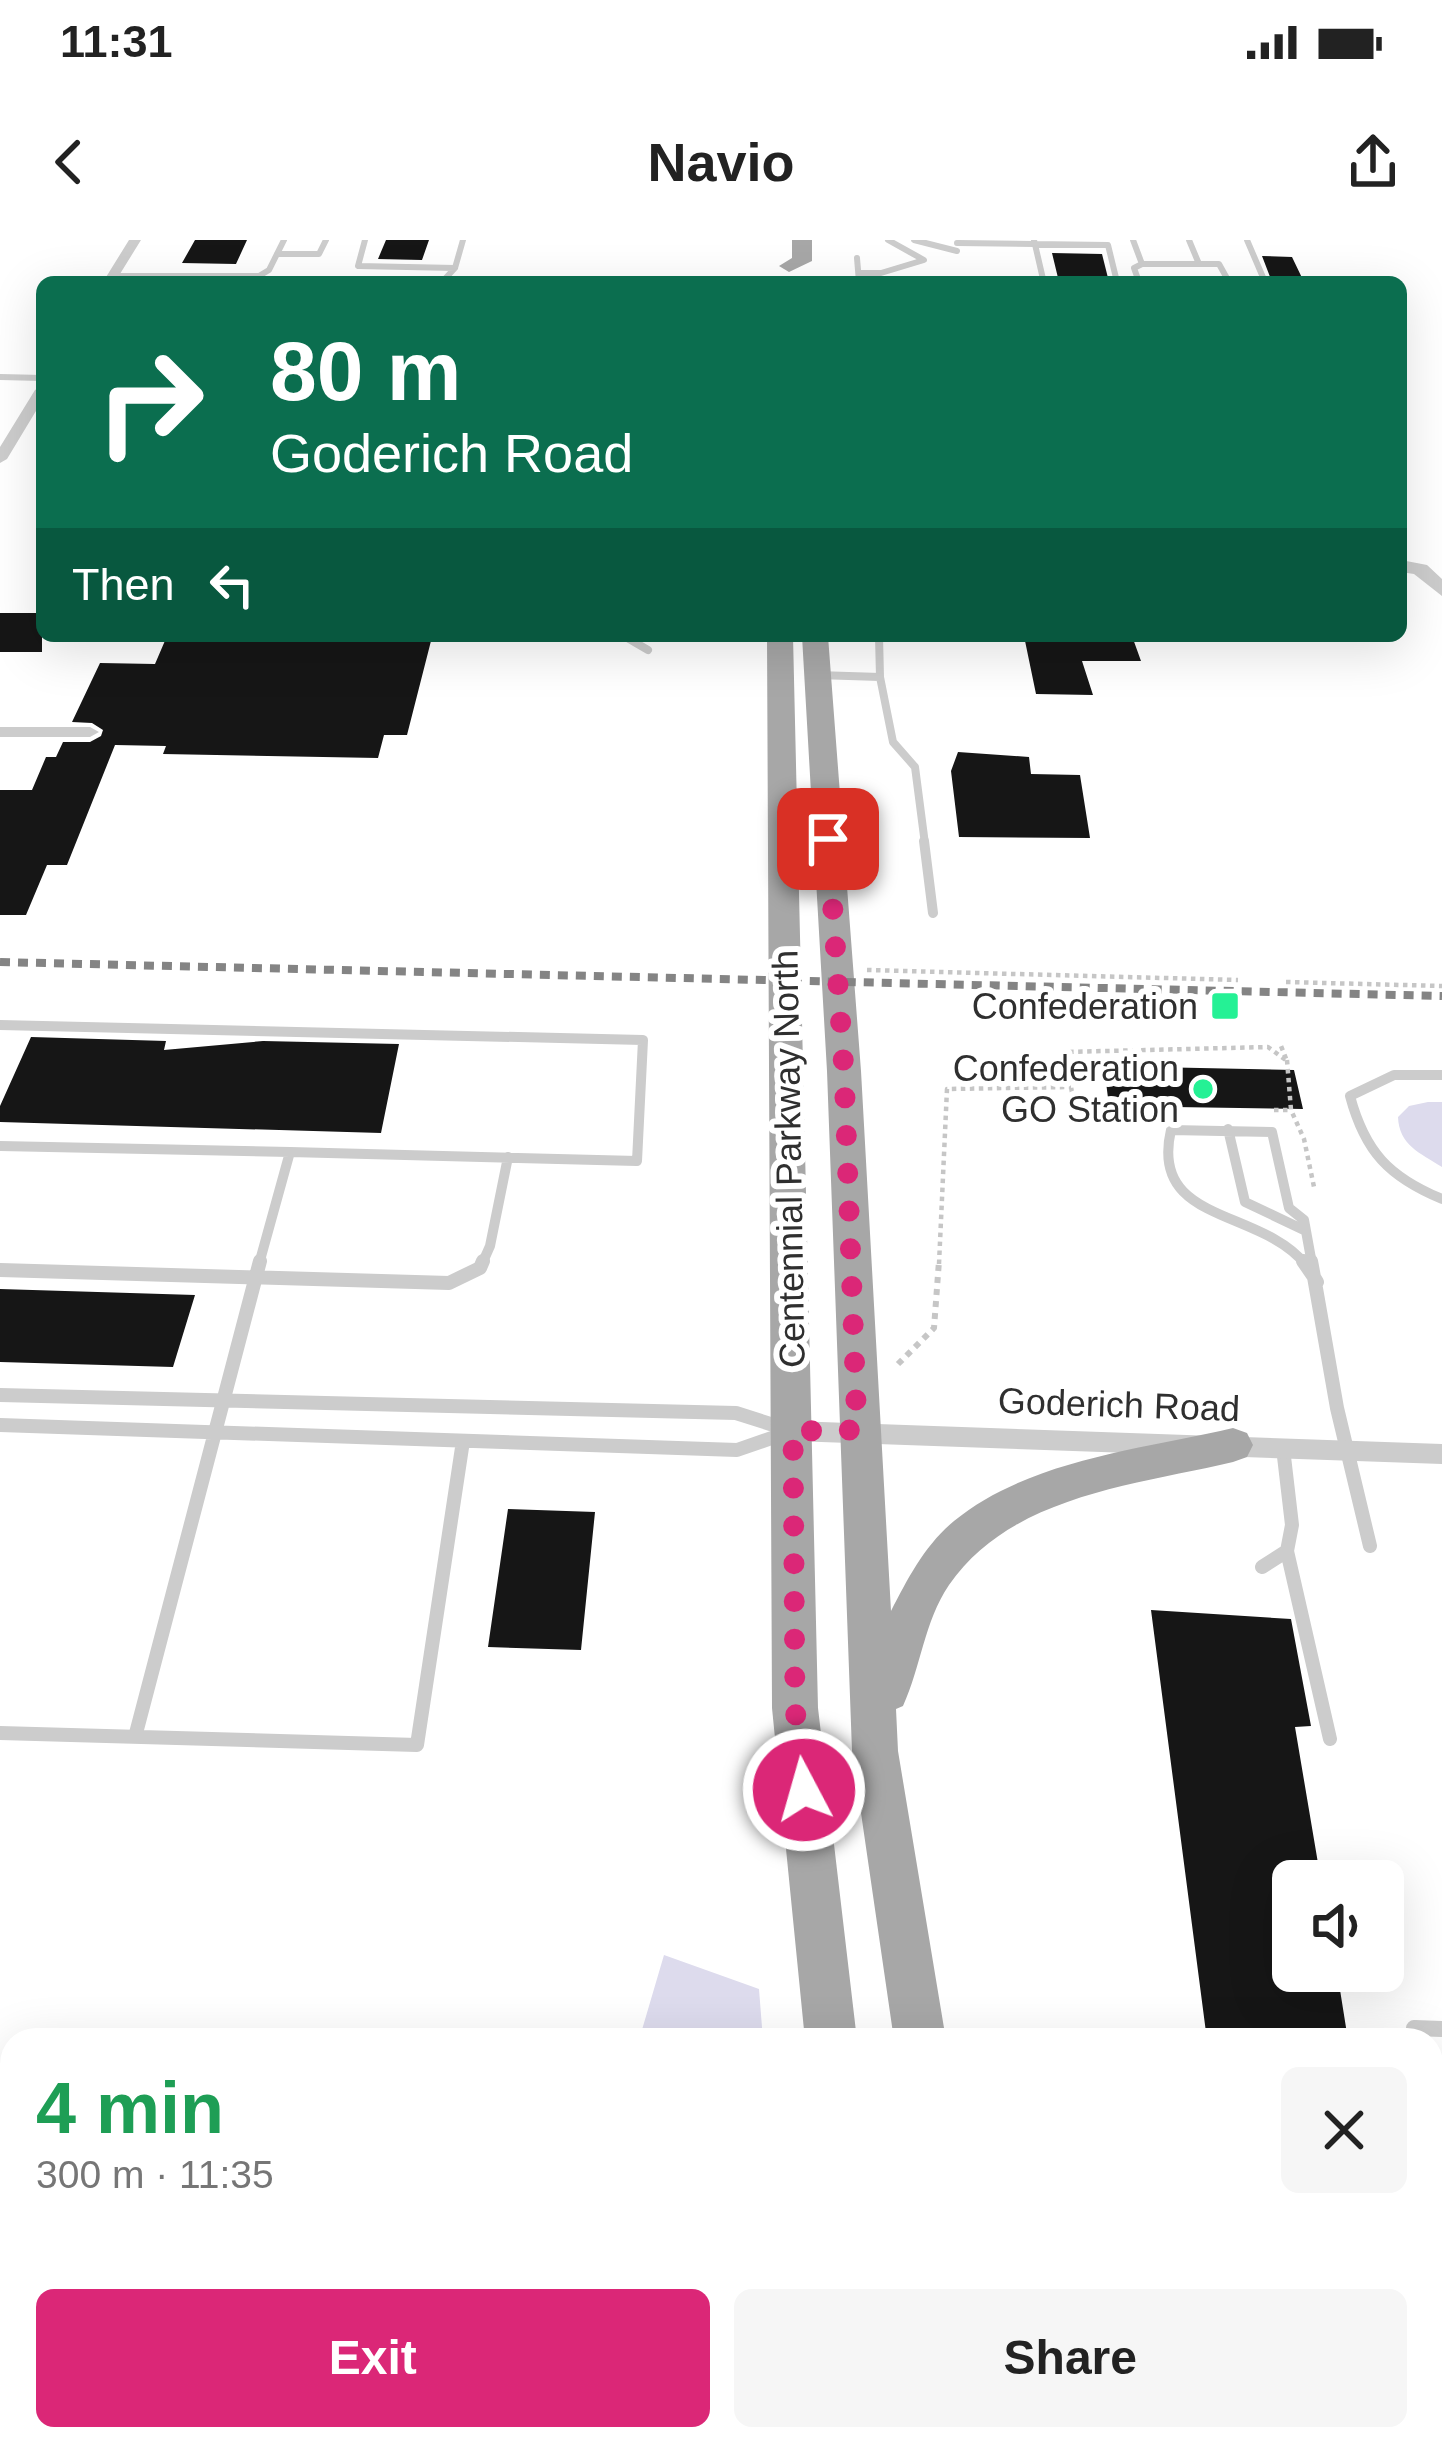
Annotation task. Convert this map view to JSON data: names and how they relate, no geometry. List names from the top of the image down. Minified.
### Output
{"streets":{"main road":["Centennial Parkway North"],"street":["Goderich Road"]},"crossings":[["Centennial Parkway North","Goderich Road"]],"places":{"transit":["Confederation"],"other":["Confederation GO Station"]},"page":{"status":"11:31","header":"Navio","turn":["80 m","Goderich Road"],"then":"Then","heading":["4 min","300 m · 11:35"],"buttons":["Exit","Share"]}}
